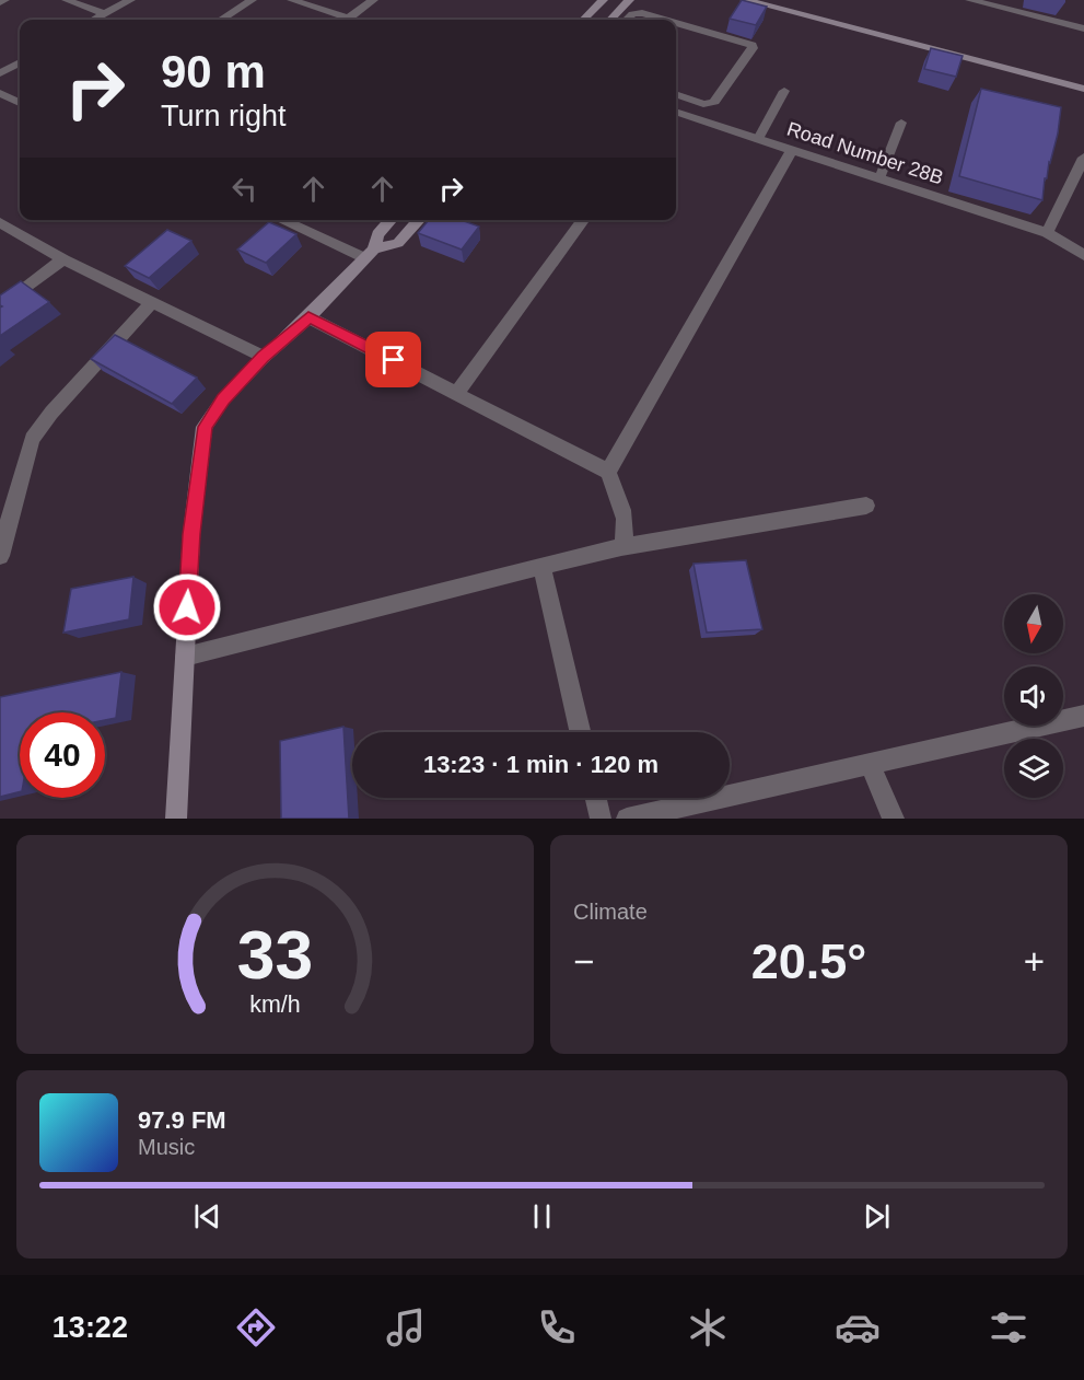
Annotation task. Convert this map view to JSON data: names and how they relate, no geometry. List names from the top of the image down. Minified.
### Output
{"streets":{"street":["Road Number 28B"]},"north":"bottom","page":{"turn":["90 m","Turn right"],"limit":"40","trip":"13:23 · 1 min · 120 m","tile":"Climate","heat":["−","20.5°","+"],"song":["97.9 FM","Music"],"tabs":"13:22","gauge":["33","km/h"]}}
